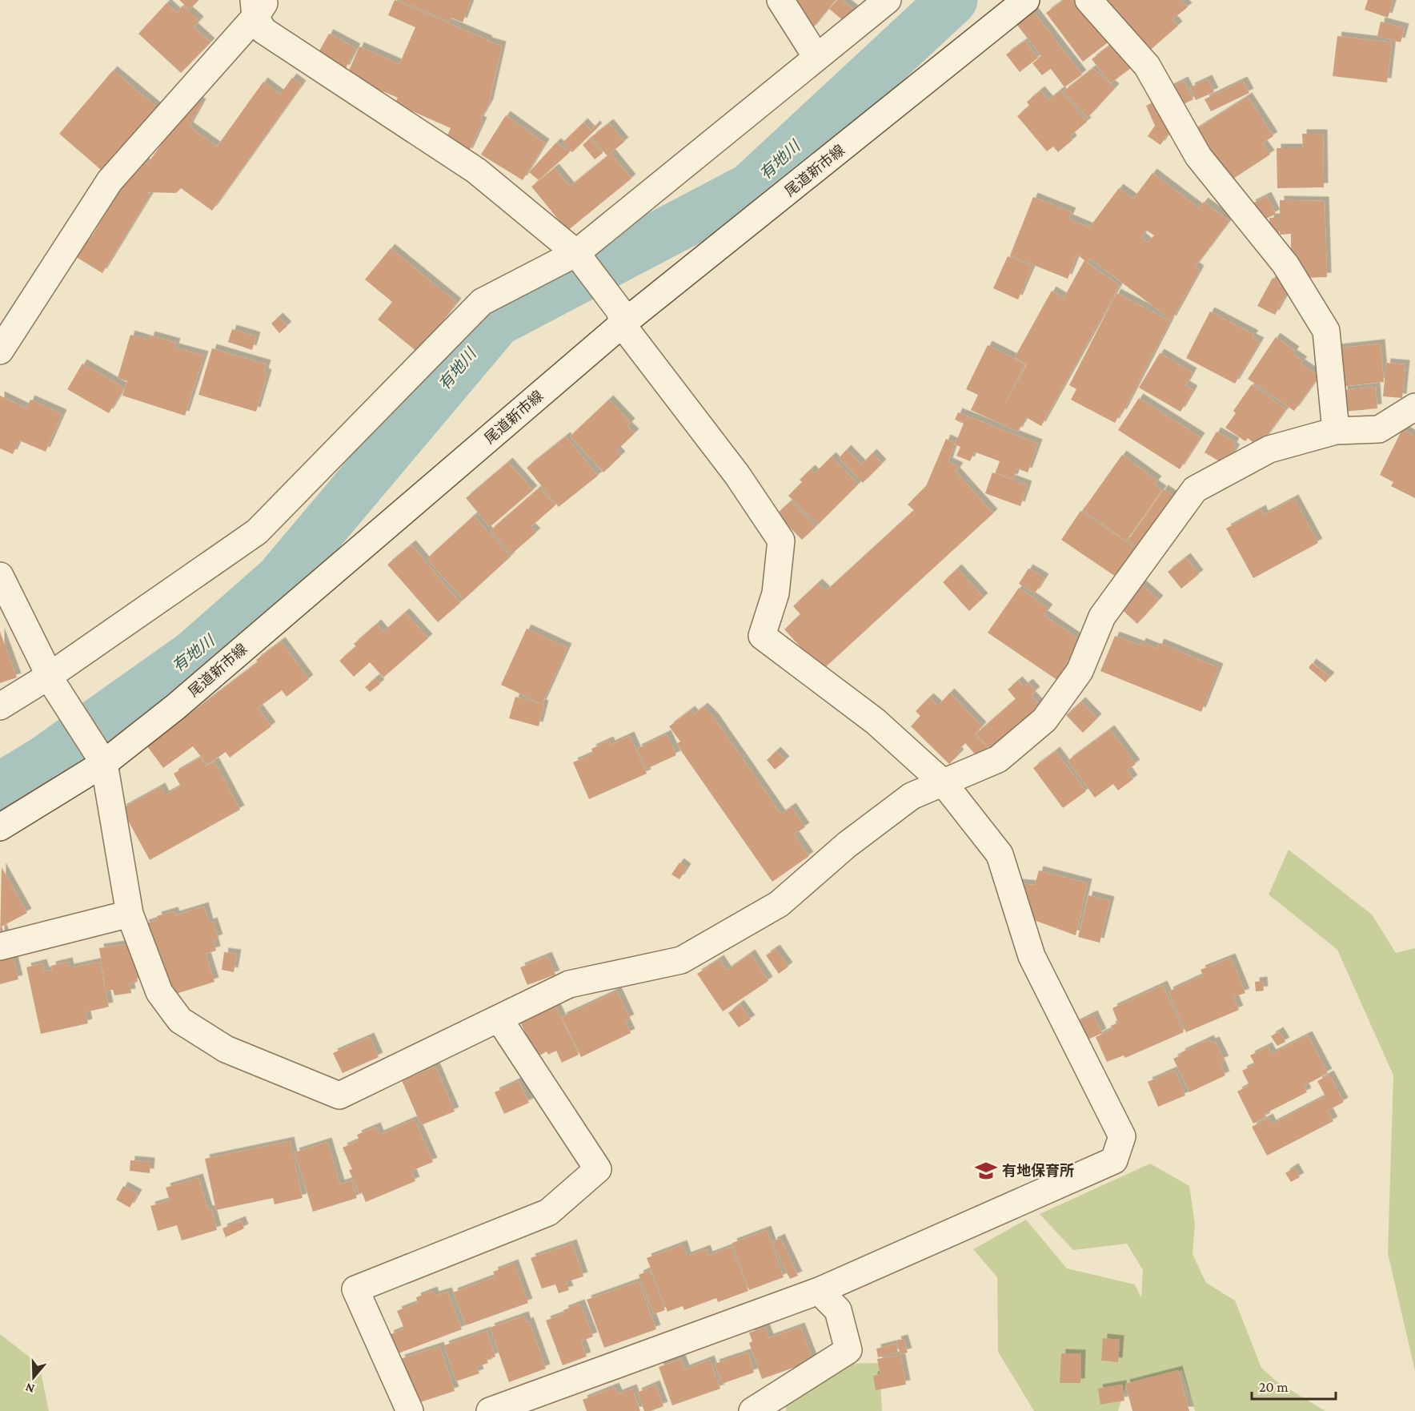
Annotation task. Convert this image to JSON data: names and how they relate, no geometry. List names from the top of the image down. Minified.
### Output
{"streets":{"street":["尾道新市線"]},"water":["有地川"],"places":{"school or university":["有地保育所"]},"scale_bar":"20 m","north":"bottom"}
